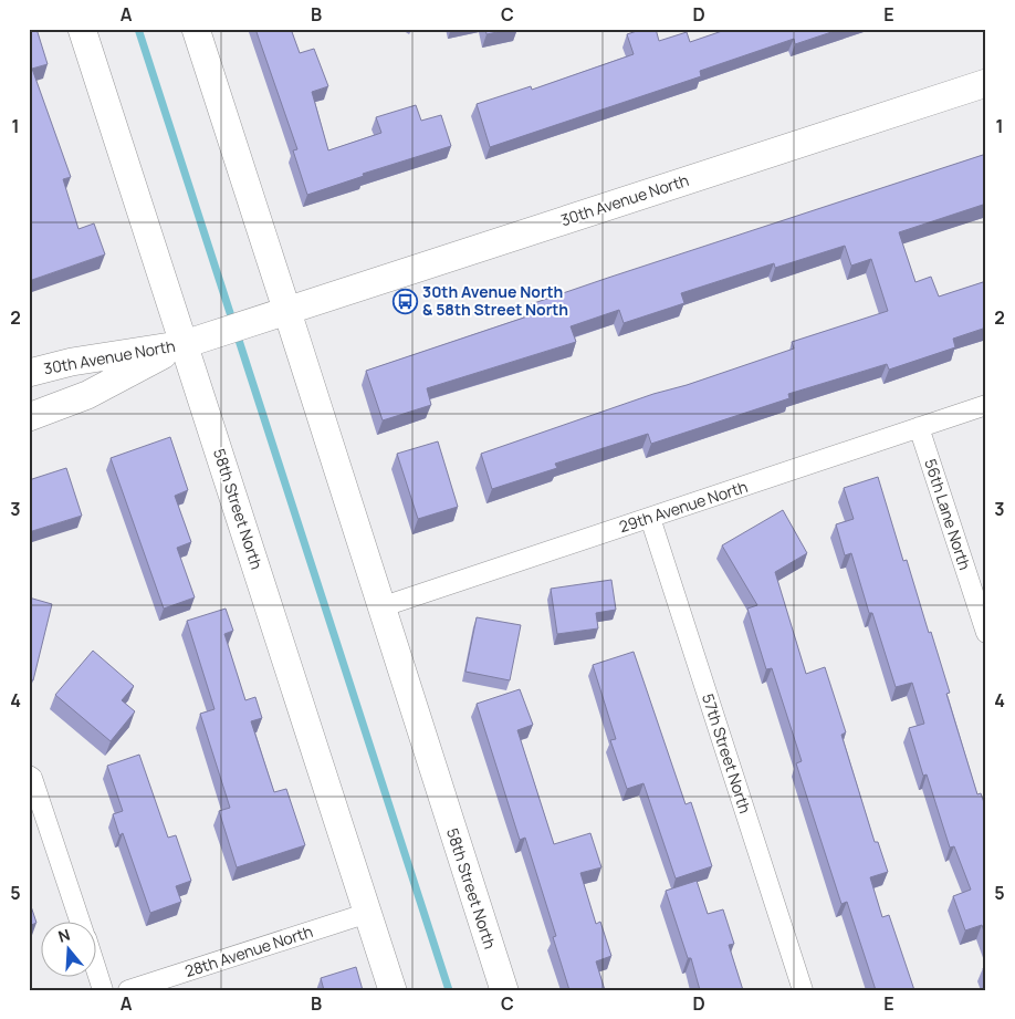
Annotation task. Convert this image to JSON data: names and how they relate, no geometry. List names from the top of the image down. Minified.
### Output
{"streets":{"street":["30th Avenue North","29th Avenue North","58th Street North","56th Lane North","57th Street North","28th Avenue North"]},"crossings":[["30th Avenue North","58th Street North"],["29th Avenue North","58th Street North"],["29th Avenue North","56th Lane North"],["29th Avenue North","57th Street North"],["58th Street North","28th Avenue North"]],"places":{"bus stop":["30th Avenue North & 58th Street North"]},"north":"top","grid":{"columns":["A","B","C","D","E"],"rows":["1","2","3","4","5"]}}
